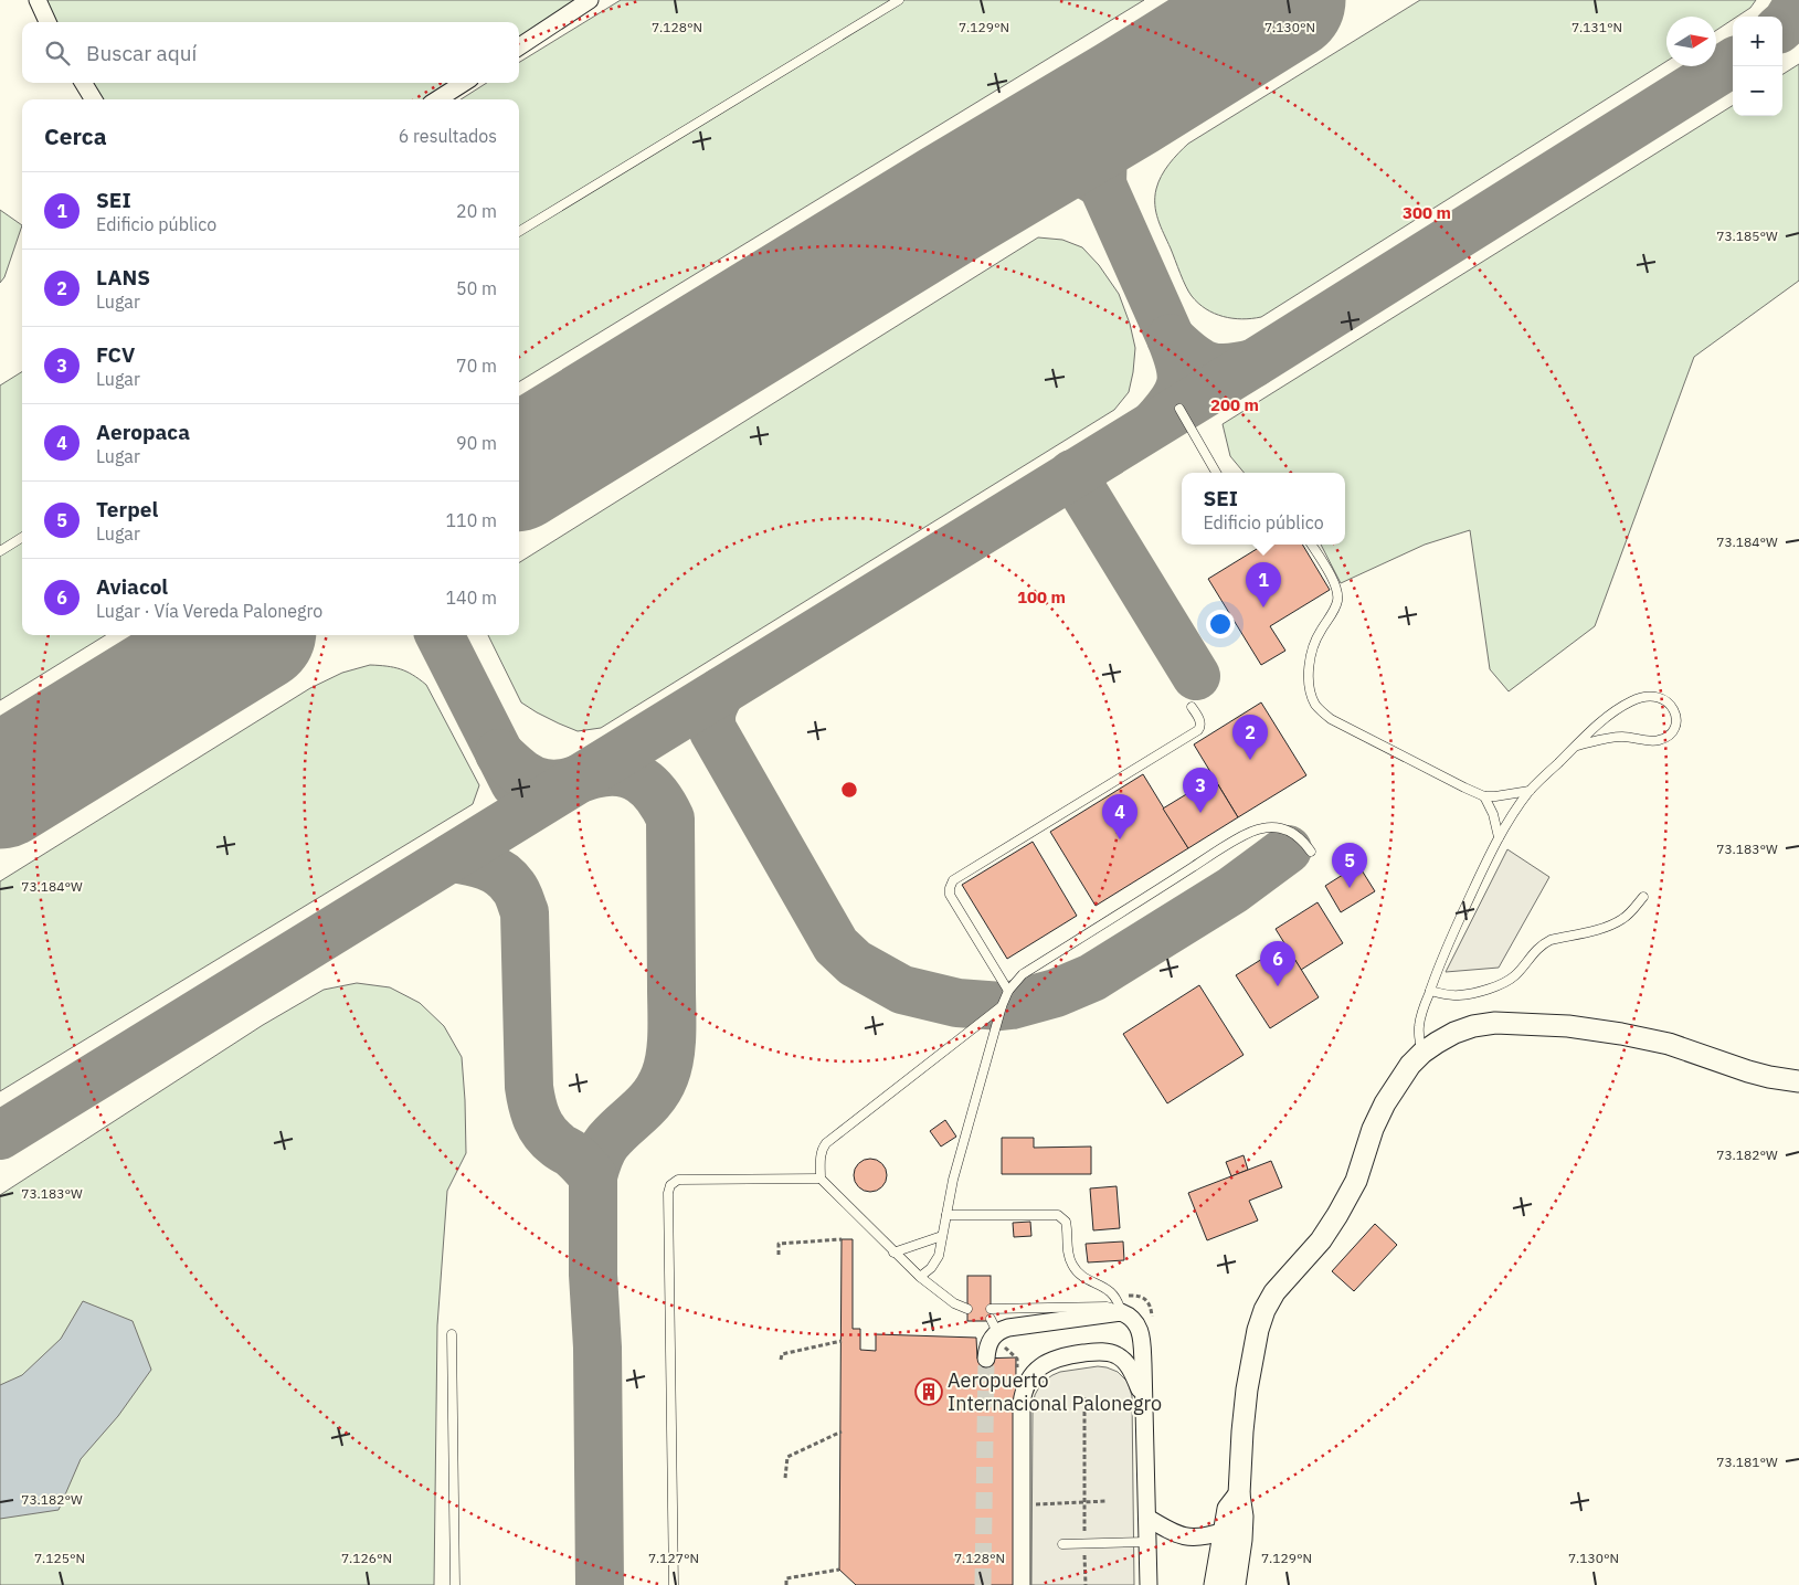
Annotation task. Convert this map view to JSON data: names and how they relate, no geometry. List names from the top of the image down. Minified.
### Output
{"places":{"building":["Aeropuerto Internacional Palonegro"]},"north":"right","page":{"map_buttons":["+","−"],"search":"Buscar aquí","heading":["Cerca","6 resultados"],"list":[{"mark":"1","name":"SEI","note":"Edificio público","value":"20 m"},{"mark":"2","name":"LANS","note":"Lugar","value":"50 m"},{"mark":"3","name":"FCV","note":"Lugar","value":"70 m"},{"mark":"4","name":"Aeropaca","note":"Lugar","value":"90 m"},{"mark":"5","name":"Terpel","note":"Lugar","value":"110 m"},{"mark":"6","name":"Aviacol","note":"Lugar · Vía Vereda Palonegro","value":"140 m"}],"popup":["SEI","Edificio público"],"pins":["1","2","3","4","5","6"]},"coordinates":["7.128°N","7.129°N","7.130°N","7.131°N","73.185°W","73.184°W","73.183°W","73.182°W","73.181°W","7.125°N","7.126°N","7.127°N"],"rings":["300 m","200 m","100 m"]}
